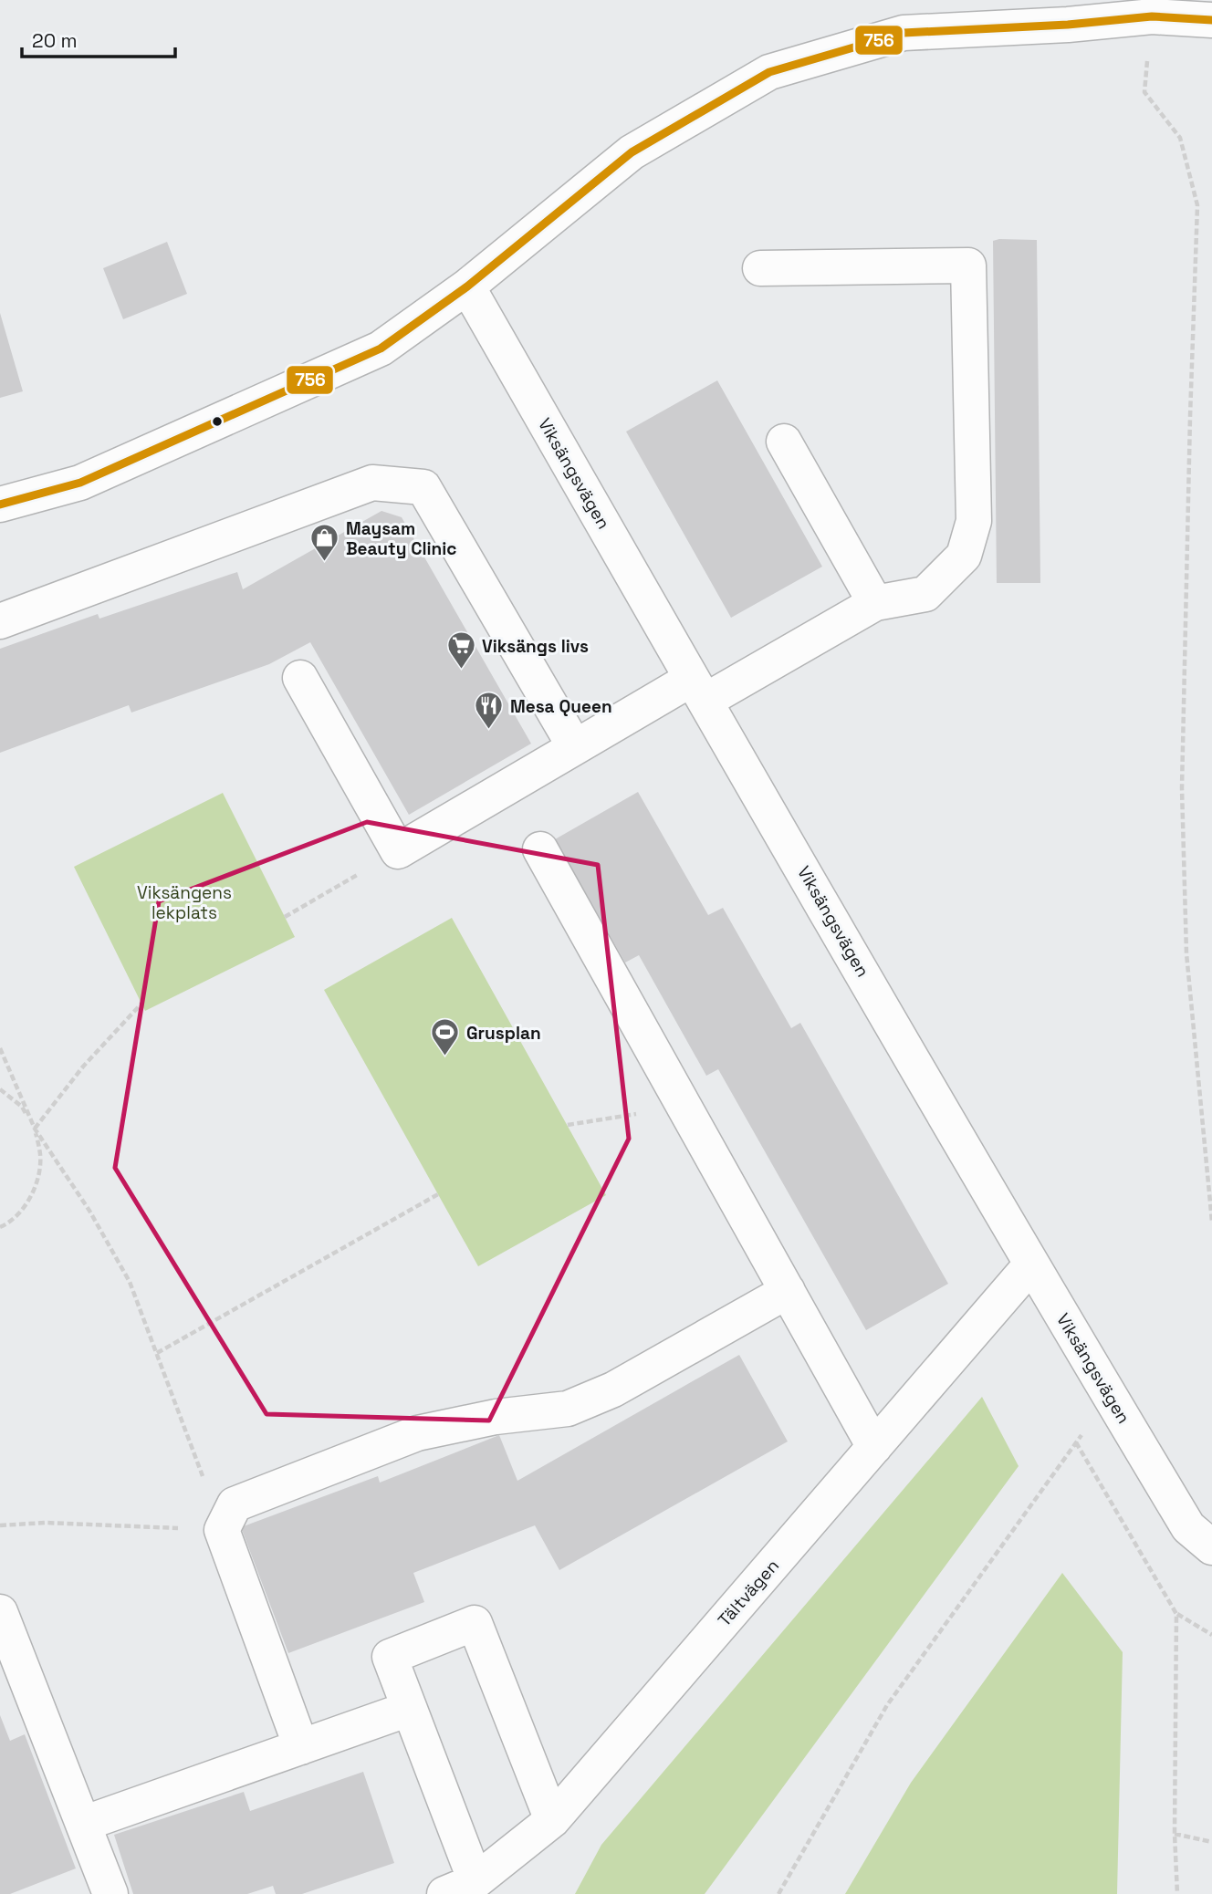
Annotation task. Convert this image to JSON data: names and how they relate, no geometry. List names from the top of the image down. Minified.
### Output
{"streets":{"street":["Viksängsvägen","Tältvägen"]},"crossings":[["Viksängsvägen","Tältvägen"]],"parks":["Viksängens lekplats"],"places":{"shop":["Maysam Beauty Clinic"],"supermarket":["Viksängs livs"],"restaurant":["Mesa Queen"],"sports":["Grusplan"]},"lines":["transit line 756"],"scale_bar":"20 m"}
